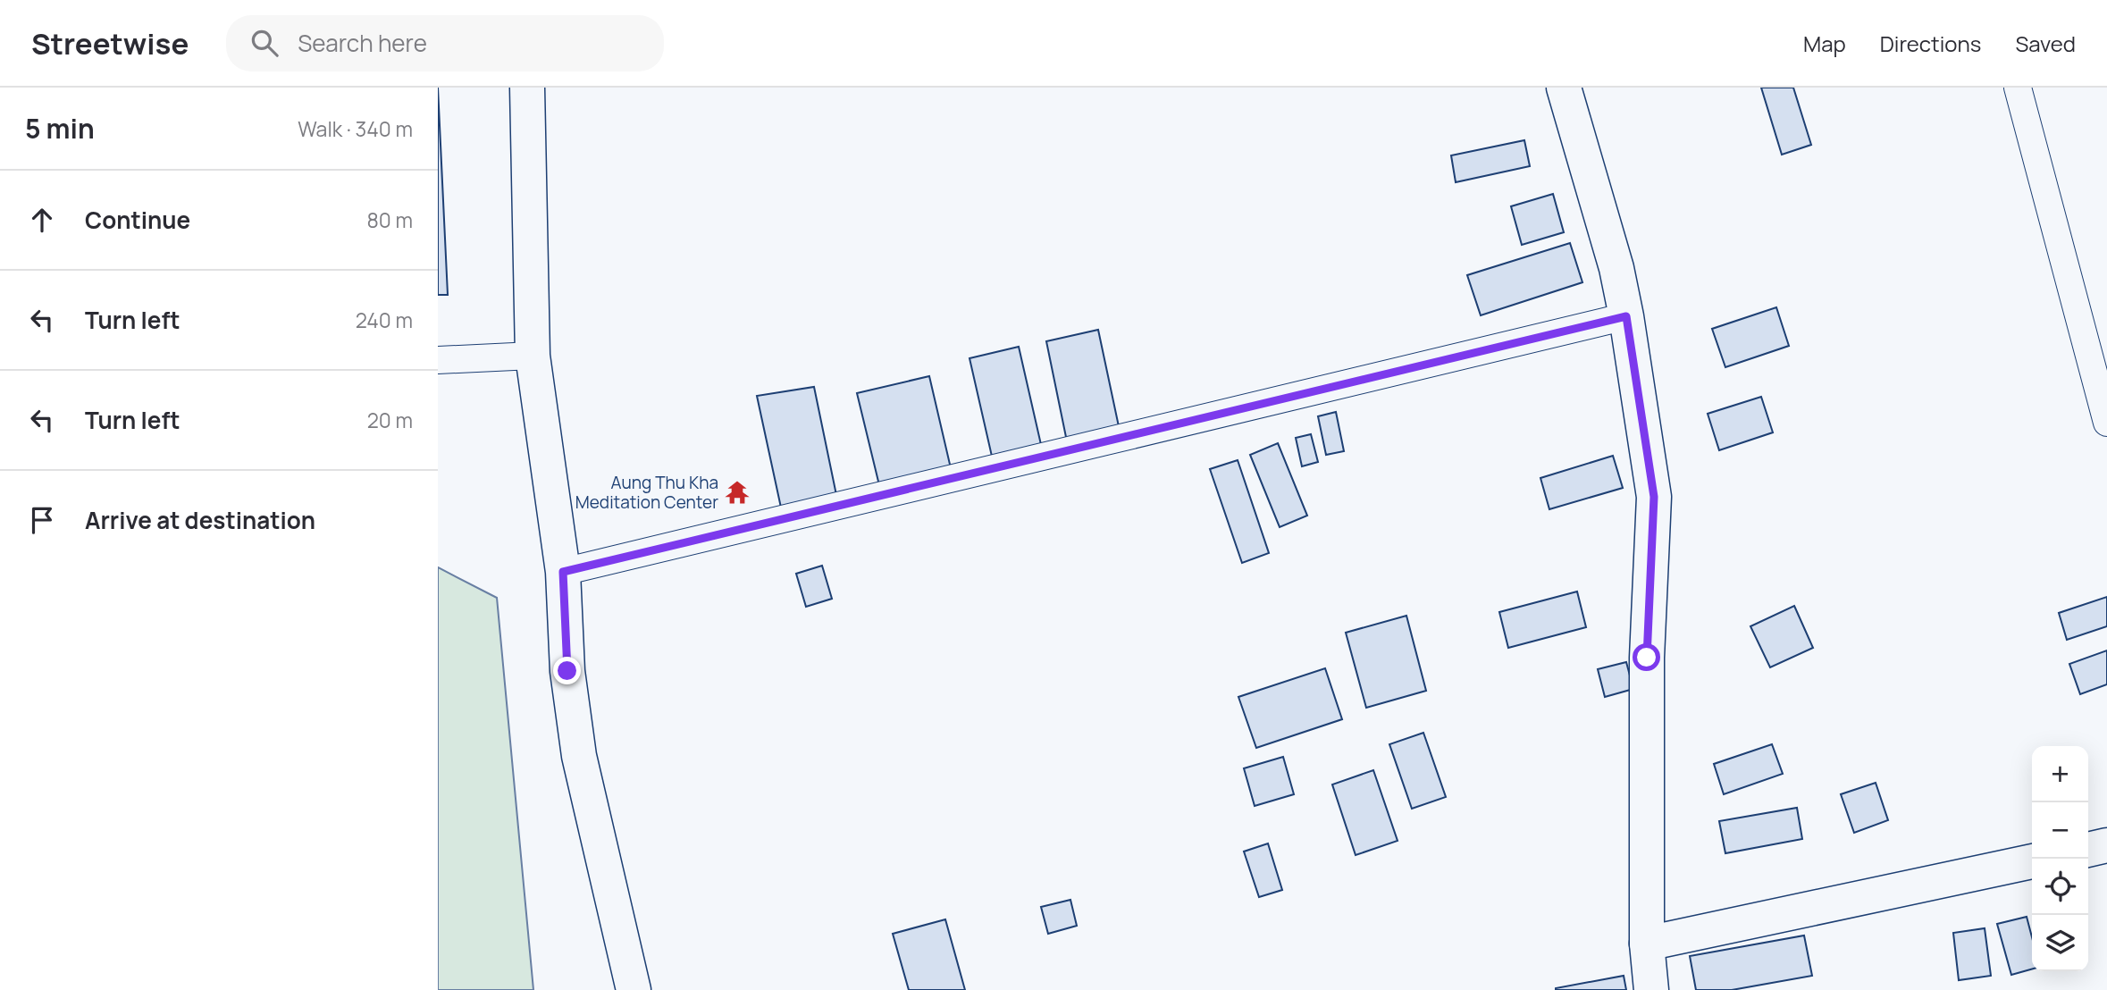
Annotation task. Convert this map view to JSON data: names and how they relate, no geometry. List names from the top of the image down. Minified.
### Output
{"places":{"temple":["Aung Thu Kha Meditation Center"]},"page":{"header":"Streetwise","search":"Search here","nav":["Map","Directions","Saved"],"heading":["5 min","Walk · 340 m"],"list":[["Continue","80 m"],["Turn left","240 m"],["Turn left","20 m"],"Arrive at destination"],"map_buttons":["+","−"]}}
